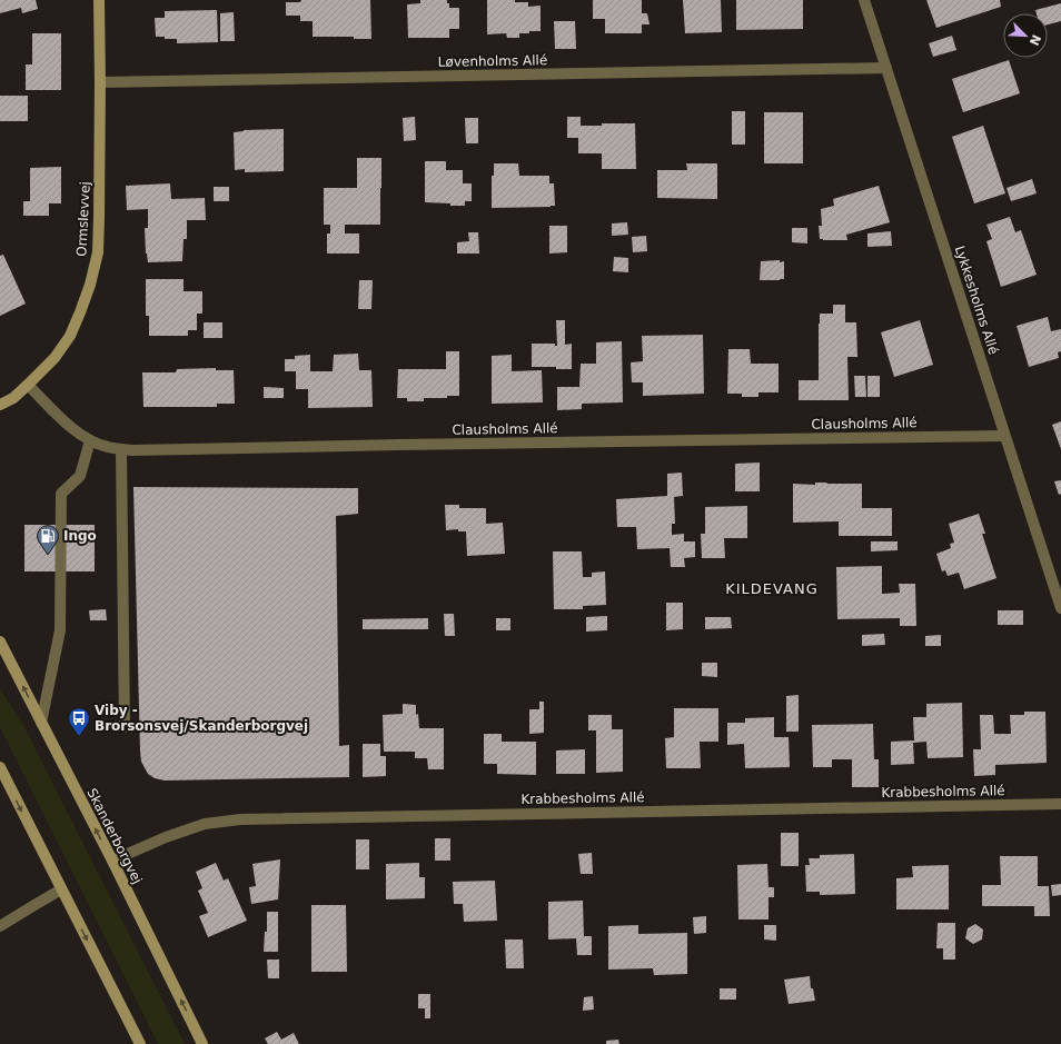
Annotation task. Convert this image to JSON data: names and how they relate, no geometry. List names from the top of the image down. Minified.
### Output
{"streets":{"street":["Løvenholms Allé","Ormslevvej","Lykkesholms Allé","Clausholms Allé","Krabbesholms Allé","Skanderborgvej"]},"crossings":[["Løvenholms Allé","Ormslevvej"],["Løvenholms Allé","Lykkesholms Allé"],["Ormslevvej","Clausholms Allé"],["Lykkesholms Allé","Clausholms Allé"],["Krabbesholms Allé","Skanderborgvej"]],"districts":["KILDEVANG"],"places":{"fuel station":["Ingo"],"bus stop":["Viby - Brorsonsvej/Skanderborgvej"]},"north":"bottom right"}
